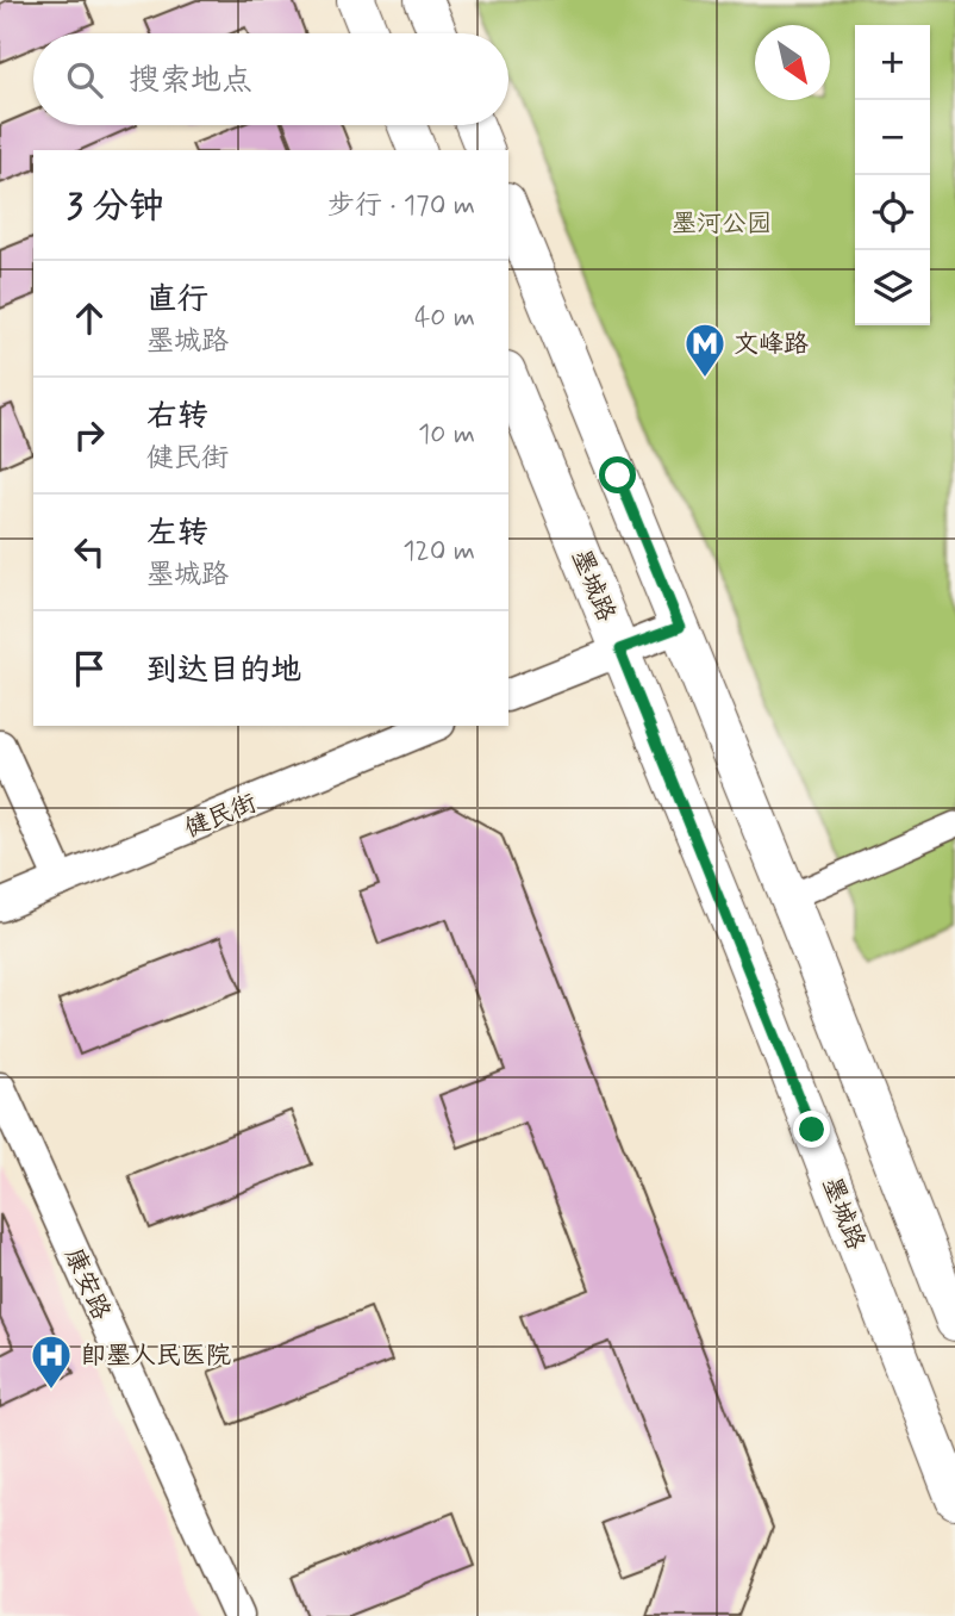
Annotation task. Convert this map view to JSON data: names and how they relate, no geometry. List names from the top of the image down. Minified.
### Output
{"streets":{"main road":["墨城路"],"street":["健民街","康安路"]},"parks":["墨河公园"],"places":{"metro station":["文峰路"],"hospital":["即墨人民医院"]},"north":"bottom right","page":{"map_buttons":["+","−"],"search":"搜索地点","heading":["3 分钟","步行 · 170 m"],"list":[["直行","墨城路","40 m"],["右转","健民街","10 m"],["左转","墨城路","120 m"],"到达目的地"]}}
